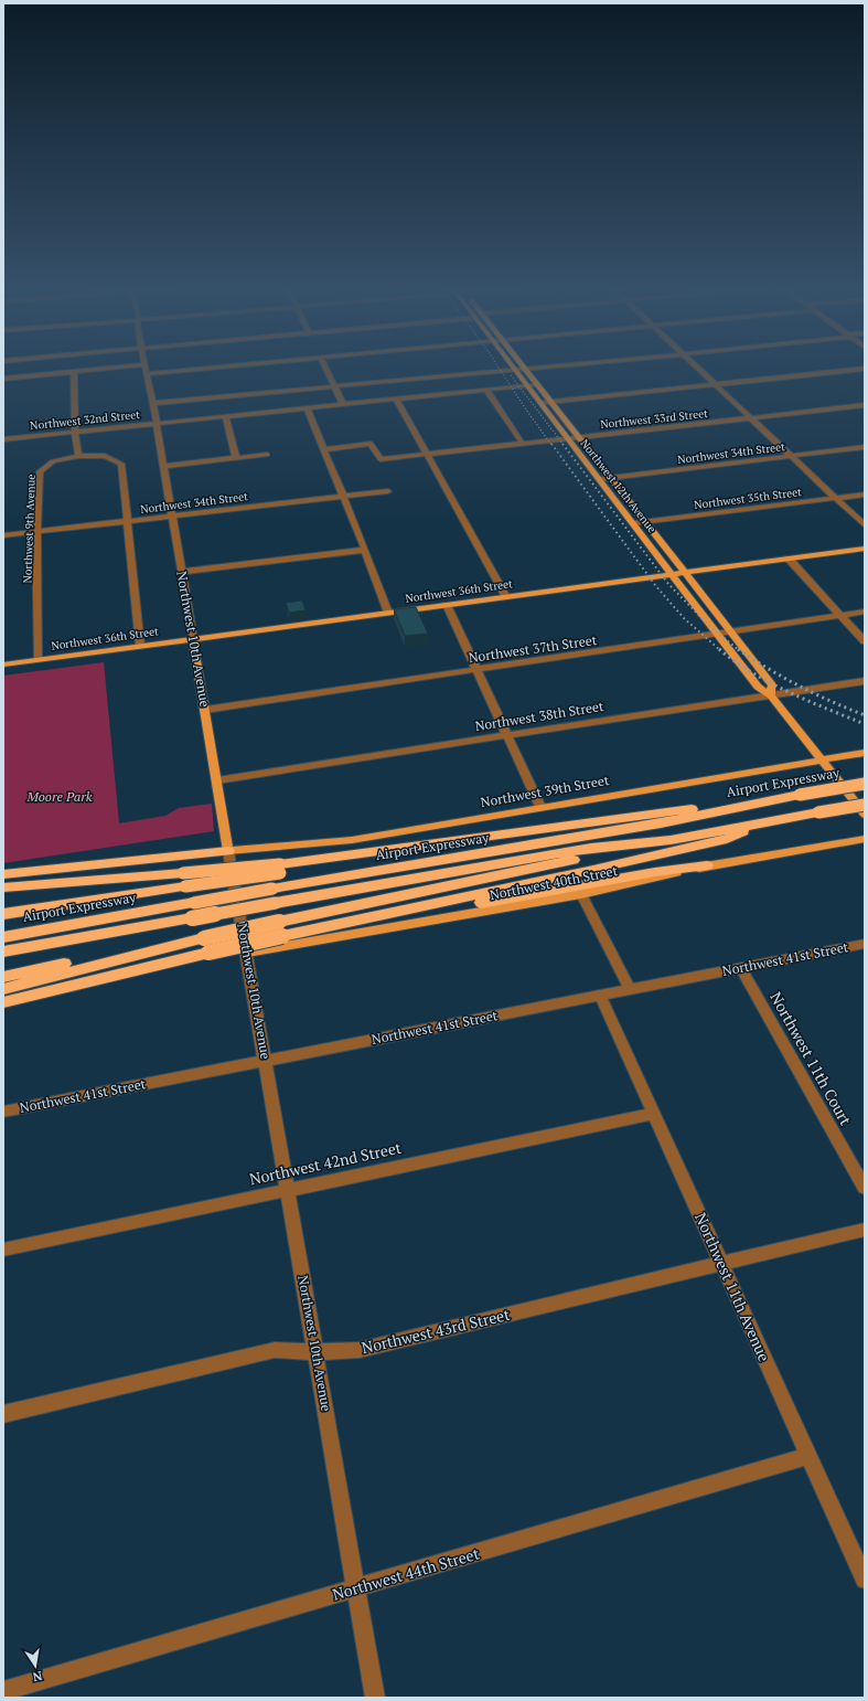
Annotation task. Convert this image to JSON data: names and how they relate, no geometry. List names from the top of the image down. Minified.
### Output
{"streets":{"highway":["Airport Expressway"],"main road":["Northwest 12th Avenue","Northwest 36th Street","Northwest 10th Avenue","Northwest 39th Street","Northwest 40th Street"],"street":["Northwest 33rd Street","Northwest 32nd Street","Northwest 34th Street","Northwest 35th Street","Northwest 9th Avenue","Northwest 37th Street","Northwest 38th Street","Northwest 41st Street","Northwest 11th Court","Northwest 42nd Street","Northwest 11th Avenue","Northwest 43rd Street","Northwest 44th Street"]},"crossings":[["Northwest 33rd Street","Northwest 12th Avenue"],["Northwest 32nd Street","Northwest 12th Avenue"],["Northwest 32nd Street","Northwest 10th Avenue"],["Northwest 34th Street","Northwest 12th Avenue"],["Northwest 34th Street","Northwest 9th Avenue"],["Northwest 34th Street","Northwest 10th Avenue"],["Northwest 12th Avenue","Northwest 35th Street"],["Northwest 12th Avenue","Northwest 36th Street"],["Northwest 12th Avenue","Northwest 37th Street"],["Northwest 12th Avenue","Northwest 38th Street"],["Northwest 12th Avenue","Northwest 39th Street"],["Northwest 9th Avenue","Northwest 36th Street"],["Northwest 36th Street","Northwest 10th Avenue"],["Northwest 10th Avenue","Northwest 37th Street"],["Northwest 10th Avenue","Northwest 38th Street"],["Northwest 10th Avenue","Northwest 39th Street"],["Northwest 10th Avenue","Northwest 40th Street"],["Northwest 10th Avenue","Northwest 41st Street"],["Northwest 10th Avenue","Northwest 42nd Street"],["Northwest 10th Avenue","Northwest 43rd Street"],["Northwest 10th Avenue","Northwest 44th Street"],["Northwest 41st Street","Northwest 11th Court"],["Northwest 41st Street","Northwest 11th Avenue"],["Northwest 42nd Street","Northwest 11th Avenue"],["Northwest 11th Avenue","Northwest 43rd Street"],["Northwest 11th Avenue","Northwest 44th Street"]],"parks":["Moore Park"],"north":"bottom"}
